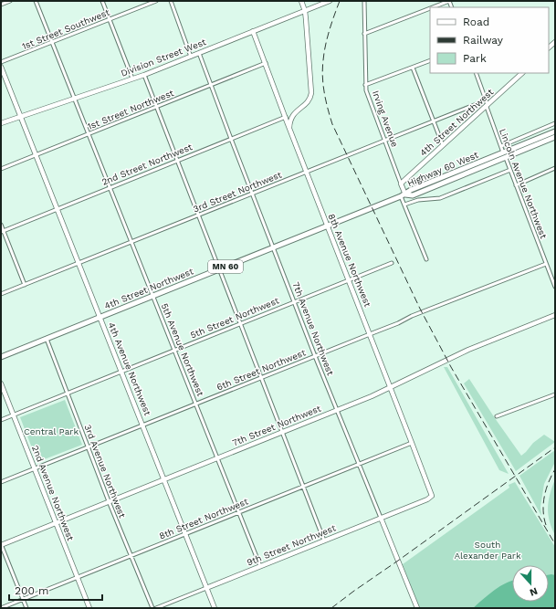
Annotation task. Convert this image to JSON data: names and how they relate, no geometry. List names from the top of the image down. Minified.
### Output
{"streets":{"main road":["4th Street Northwest","Highway 60 West","MN 60"],"street":["1st Street Southwest","Division Street West","1st Street Northwest","Irving Avenue","2nd Street Northwest","Lincoln Avenue Northwest","3rd Street Northwest","8th Avenue Northwest","5th Street Northwest","7th Avenue Northwest","5th Avenue Northwest","4th Avenue Northwest","6th Street Northwest","7th Street Northwest","3rd Avenue Northwest","2nd Avenue Northwest","8th Street Northwest","9th Street Northwest"]},"crossings":[["1st Street Southwest","5th Avenue Northwest"],["Division Street West","8th Avenue Northwest"],["Division Street West","7th Avenue Northwest"],["Division Street West","5th Avenue Northwest"],["Division Street West","4th Avenue Northwest"],["1st Street Northwest","8th Avenue Northwest"],["1st Street Northwest","7th Avenue Northwest"],["1st Street Northwest","5th Avenue Northwest"],["1st Street Northwest","4th Avenue Northwest"],["Irving Avenue","4th Street Northwest"],["Irving Avenue","Highway 60 West"],["Irving Avenue","3rd Street Northwest"],["4th Street Northwest","Highway 60 West"],["4th Street Northwest","Lincoln Avenue Northwest"],["4th Street Northwest","8th Avenue Northwest"],["4th Street Northwest","7th Avenue Northwest"],["4th Street Northwest","5th Avenue Northwest"],["4th Street Northwest","4th Avenue Northwest"],["4th Street Northwest","3rd Avenue Northwest"],["2nd Street Northwest","8th Avenue Northwest"],["2nd Street Northwest","7th Avenue Northwest"],["2nd Street Northwest","5th Avenue Northwest"],["2nd Street Northwest","4th Avenue Northwest"],["Highway 60 West","Lincoln Avenue Northwest"],["Lincoln Avenue Northwest","6th Street Northwest"],["3rd Street Northwest","8th Avenue Northwest"],["3rd Street Northwest","7th Avenue Northwest"],["3rd Street Northwest","5th Avenue Northwest"],["3rd Street Northwest","4th Avenue Northwest"],["8th Avenue Northwest","5th Street Northwest"],["8th Avenue Northwest","6th Street Northwest"],["8th Avenue Northwest","7th Street Northwest"],["8th Avenue Northwest","8th Street Northwest"],["8th Avenue Northwest","9th Street Northwest"],["5th Street Northwest","7th Avenue Northwest"],["5th Street Northwest","5th Avenue Northwest"],["5th Street Northwest","4th Avenue Northwest"],["5th Street Northwest","3rd Avenue Northwest"],["5th Street Northwest","2nd Avenue Northwest"],["7th Avenue Northwest","6th Street Northwest"],["7th Avenue Northwest","7th Street Northwest"],["7th Avenue Northwest","8th Street Northwest"],["7th Avenue Northwest","9th Street Northwest"],["5th Avenue Northwest","6th Street Northwest"],["5th Avenue Northwest","7th Street Northwest"],["5th Avenue Northwest","8th Street Northwest"],["5th Avenue Northwest","9th Street Northwest"],["4th Avenue Northwest","6th Street Northwest"],["4th Avenue Northwest","7th Street Northwest"],["4th Avenue Northwest","8th Street Northwest"],["4th Avenue Northwest","9th Street Northwest"],["6th Street Northwest","3rd Avenue Northwest"],["6th Street Northwest","2nd Avenue Northwest"],["7th Street Northwest","3rd Avenue Northwest"],["7th Street Northwest","2nd Avenue Northwest"],["3rd Avenue Northwest","8th Street Northwest"],["2nd Avenue Northwest","8th Street Northwest"]],"parks":["Central Park","South Alexander Park"],"legend":["Road","Railway","Park"],"scale_bar":"200 m","north":"bottom"}
